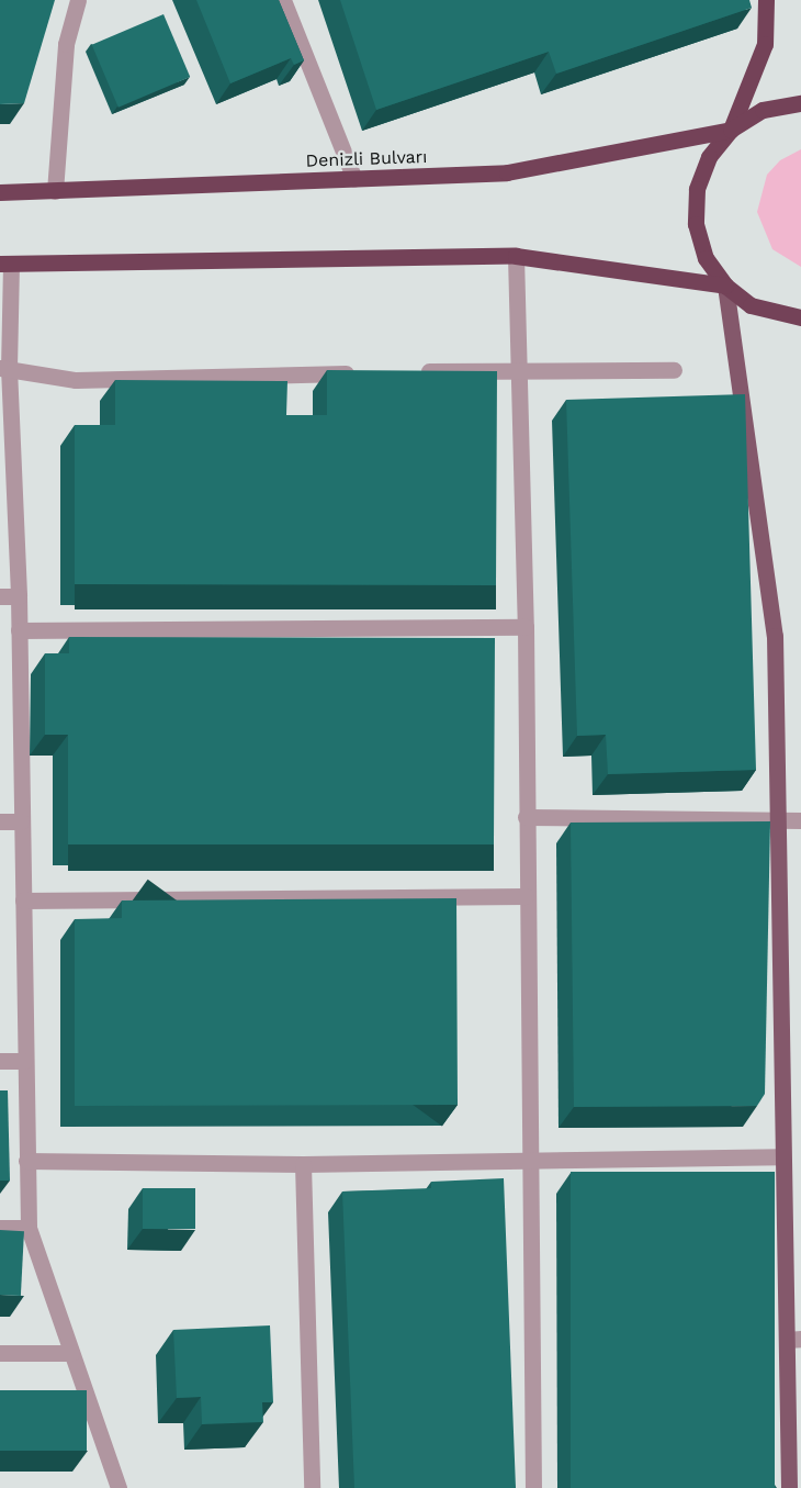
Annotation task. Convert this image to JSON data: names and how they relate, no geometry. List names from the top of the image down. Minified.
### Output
{"streets":{"highway":["Denizli Bulvarı"]}}
